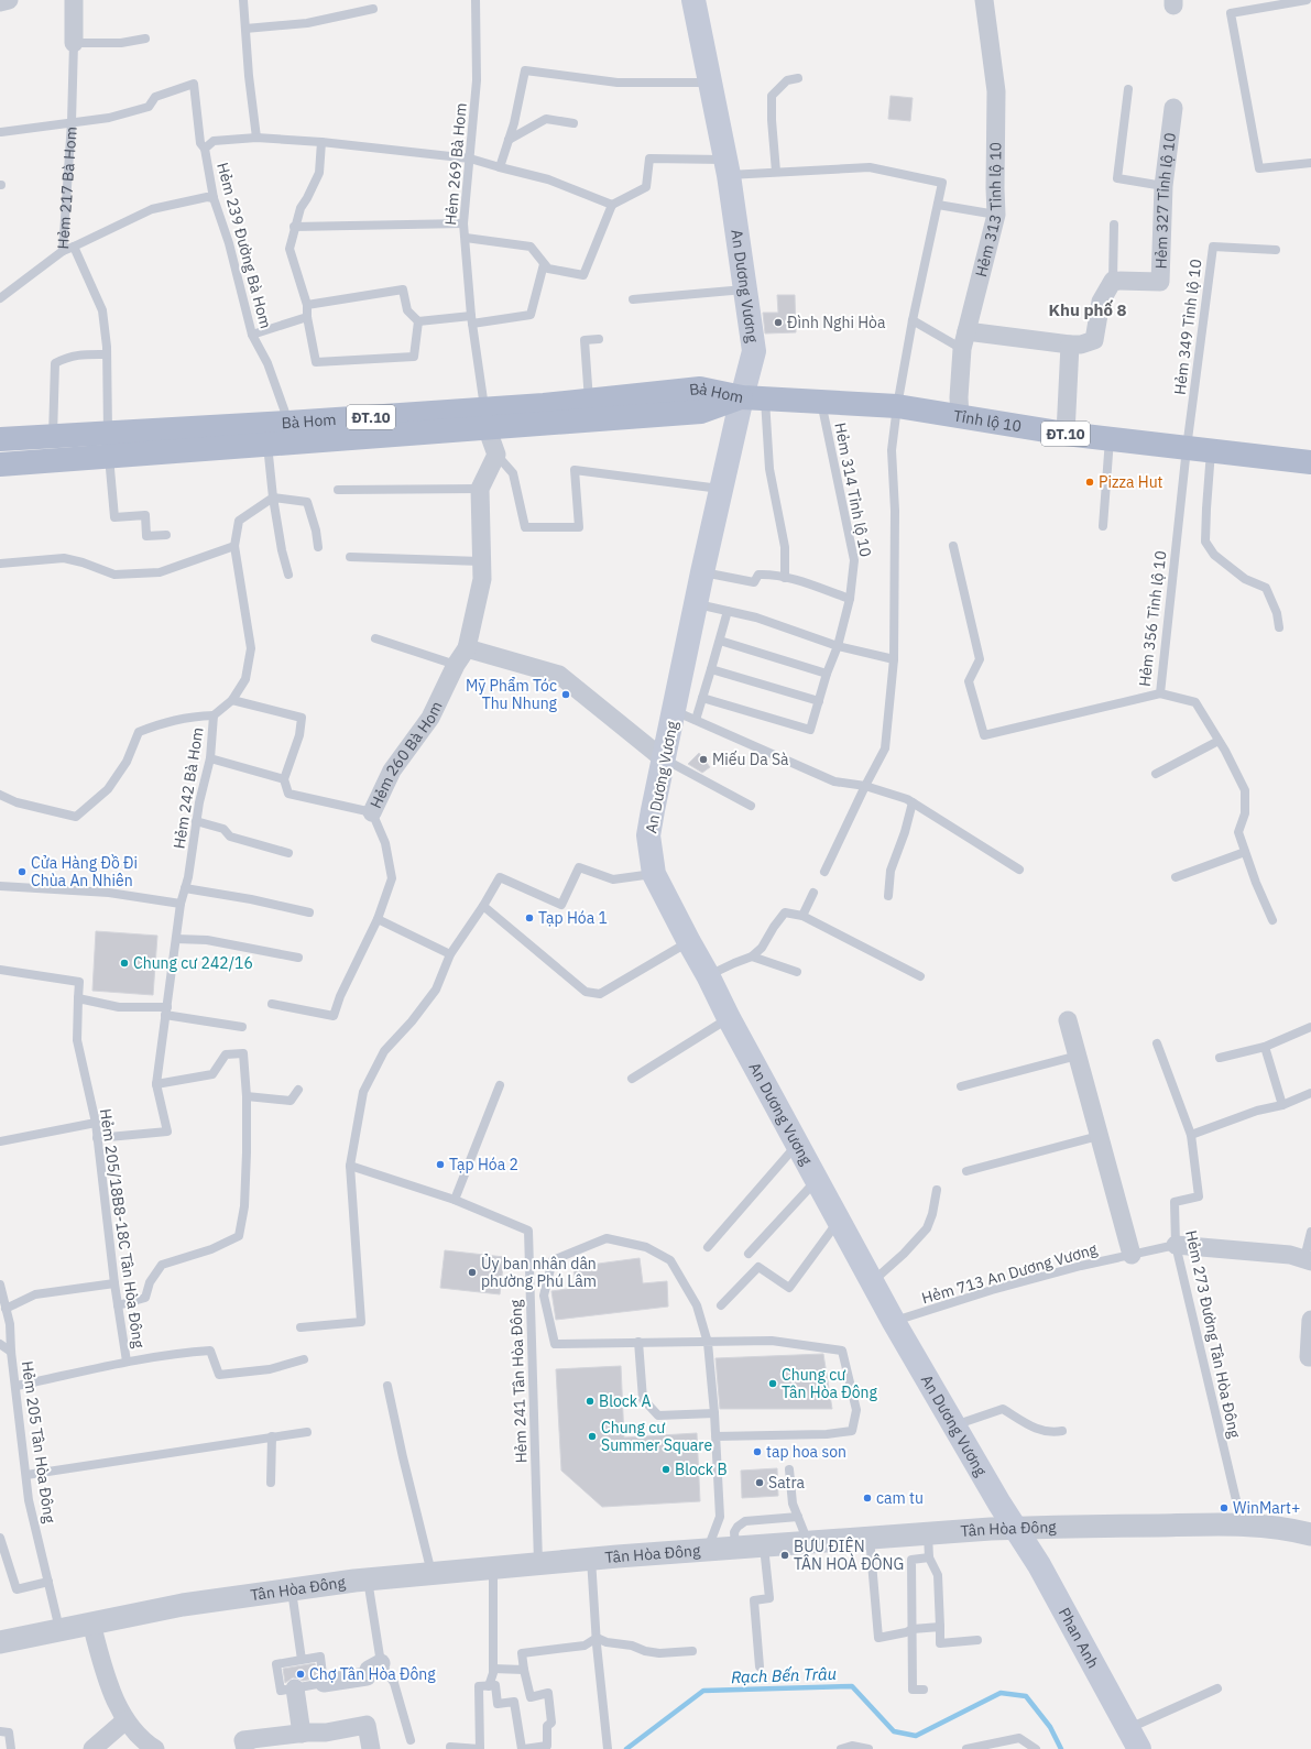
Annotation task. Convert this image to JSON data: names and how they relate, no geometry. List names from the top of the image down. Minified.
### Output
{"streets":{"main road":["An Dương Vương","Bà Hom","ĐT.10","Tỉnh lộ 10","Phan Anh"],"street":["Hẻm 217 Bà Hom","Hẻm 327 Tỉnh lộ 10","Hẻm 313 Tỉnh lộ 10","Hẻm 260 Bà Hom","Tân Hòa Đông"],"lane":["Hẻm 269 Bà Hom","Hẻm 239 Đường Bà Hom","Hẻm 349 Tỉnh lộ 10","Hẻm 314 Tỉnh lộ 10","Hẻm 356 Tỉnh lộ 10","Hẻm 242 Bà Hom","Hẻm 205/18B8-18C Tân Hòa Đông","Hẻm 713 An Dương Vương","Hẻm 273 Đường Tân Hòa Đông","Hẻm 241 Tân Hòa Đông","Hẻm 205 Tân Hòa Đông"]},"crossings":[["Hẻm 269 Bà Hom","Hẻm 239 Đường Bà Hom"],["Hẻm 269 Bà Hom","Bà Hom"],["Hẻm 217 Bà Hom","Bà Hom"],["Hẻm 313 Tỉnh lộ 10","Tỉnh lộ 10"],["Hẻm 239 Đường Bà Hom","Bà Hom"],["An Dương Vương","Bà Hom"],["An Dương Vương","Tỉnh lộ 10"],["An Dương Vương","Hẻm 713 An Dương Vương"],["An Dương Vương","Tân Hòa Đông"],["An Dương Vương","Phan Anh"],["Hẻm 349 Tỉnh lộ 10","Tỉnh lộ 10"],["Hẻm 349 Tỉnh lộ 10","Hẻm 356 Tỉnh lộ 10"],["Bà Hom","Tỉnh lộ 10"],["Tỉnh lộ 10","Hẻm 314 Tỉnh lộ 10"],["Tỉnh lộ 10","Hẻm 356 Tỉnh lộ 10"],["Hẻm 713 An Dương Vương","Hẻm 273 Đường Tân Hòa Đông"],["Hẻm 273 Đường Tân Hòa Đông","Tân Hòa Đông"],["Hẻm 241 Tân Hòa Đông","Tân Hòa Đông"],["Hẻm 205 Tân Hòa Đông","Tân Hòa Đông"],["Tân Hòa Đông","Phan Anh"]],"districts":["Khu phố 8"],"water":["Rạch Bến Trâu"],"places":["Đình Nghi Hòa","Pizza Hut","Mỹ Phẩm Tóc Thu Nhung","Miếu Da Sà","Cửa Hàng Đồ Đi Chùa An Nhiên","Tạp Hóa 1","Chung cư 242/16","Tạp Hóa 2","Ủy ban nhân dân phường Phú Lâm","Chung cư Tân Hòa Đông","Block A","Chung cư Summer Square","tap hoa son","Block B","Satra","cam tu","WinMart+","BƯU ĐIỆN TÂN HOÀ ĐÔNG","Chợ Tân Hòa Đông"]}
